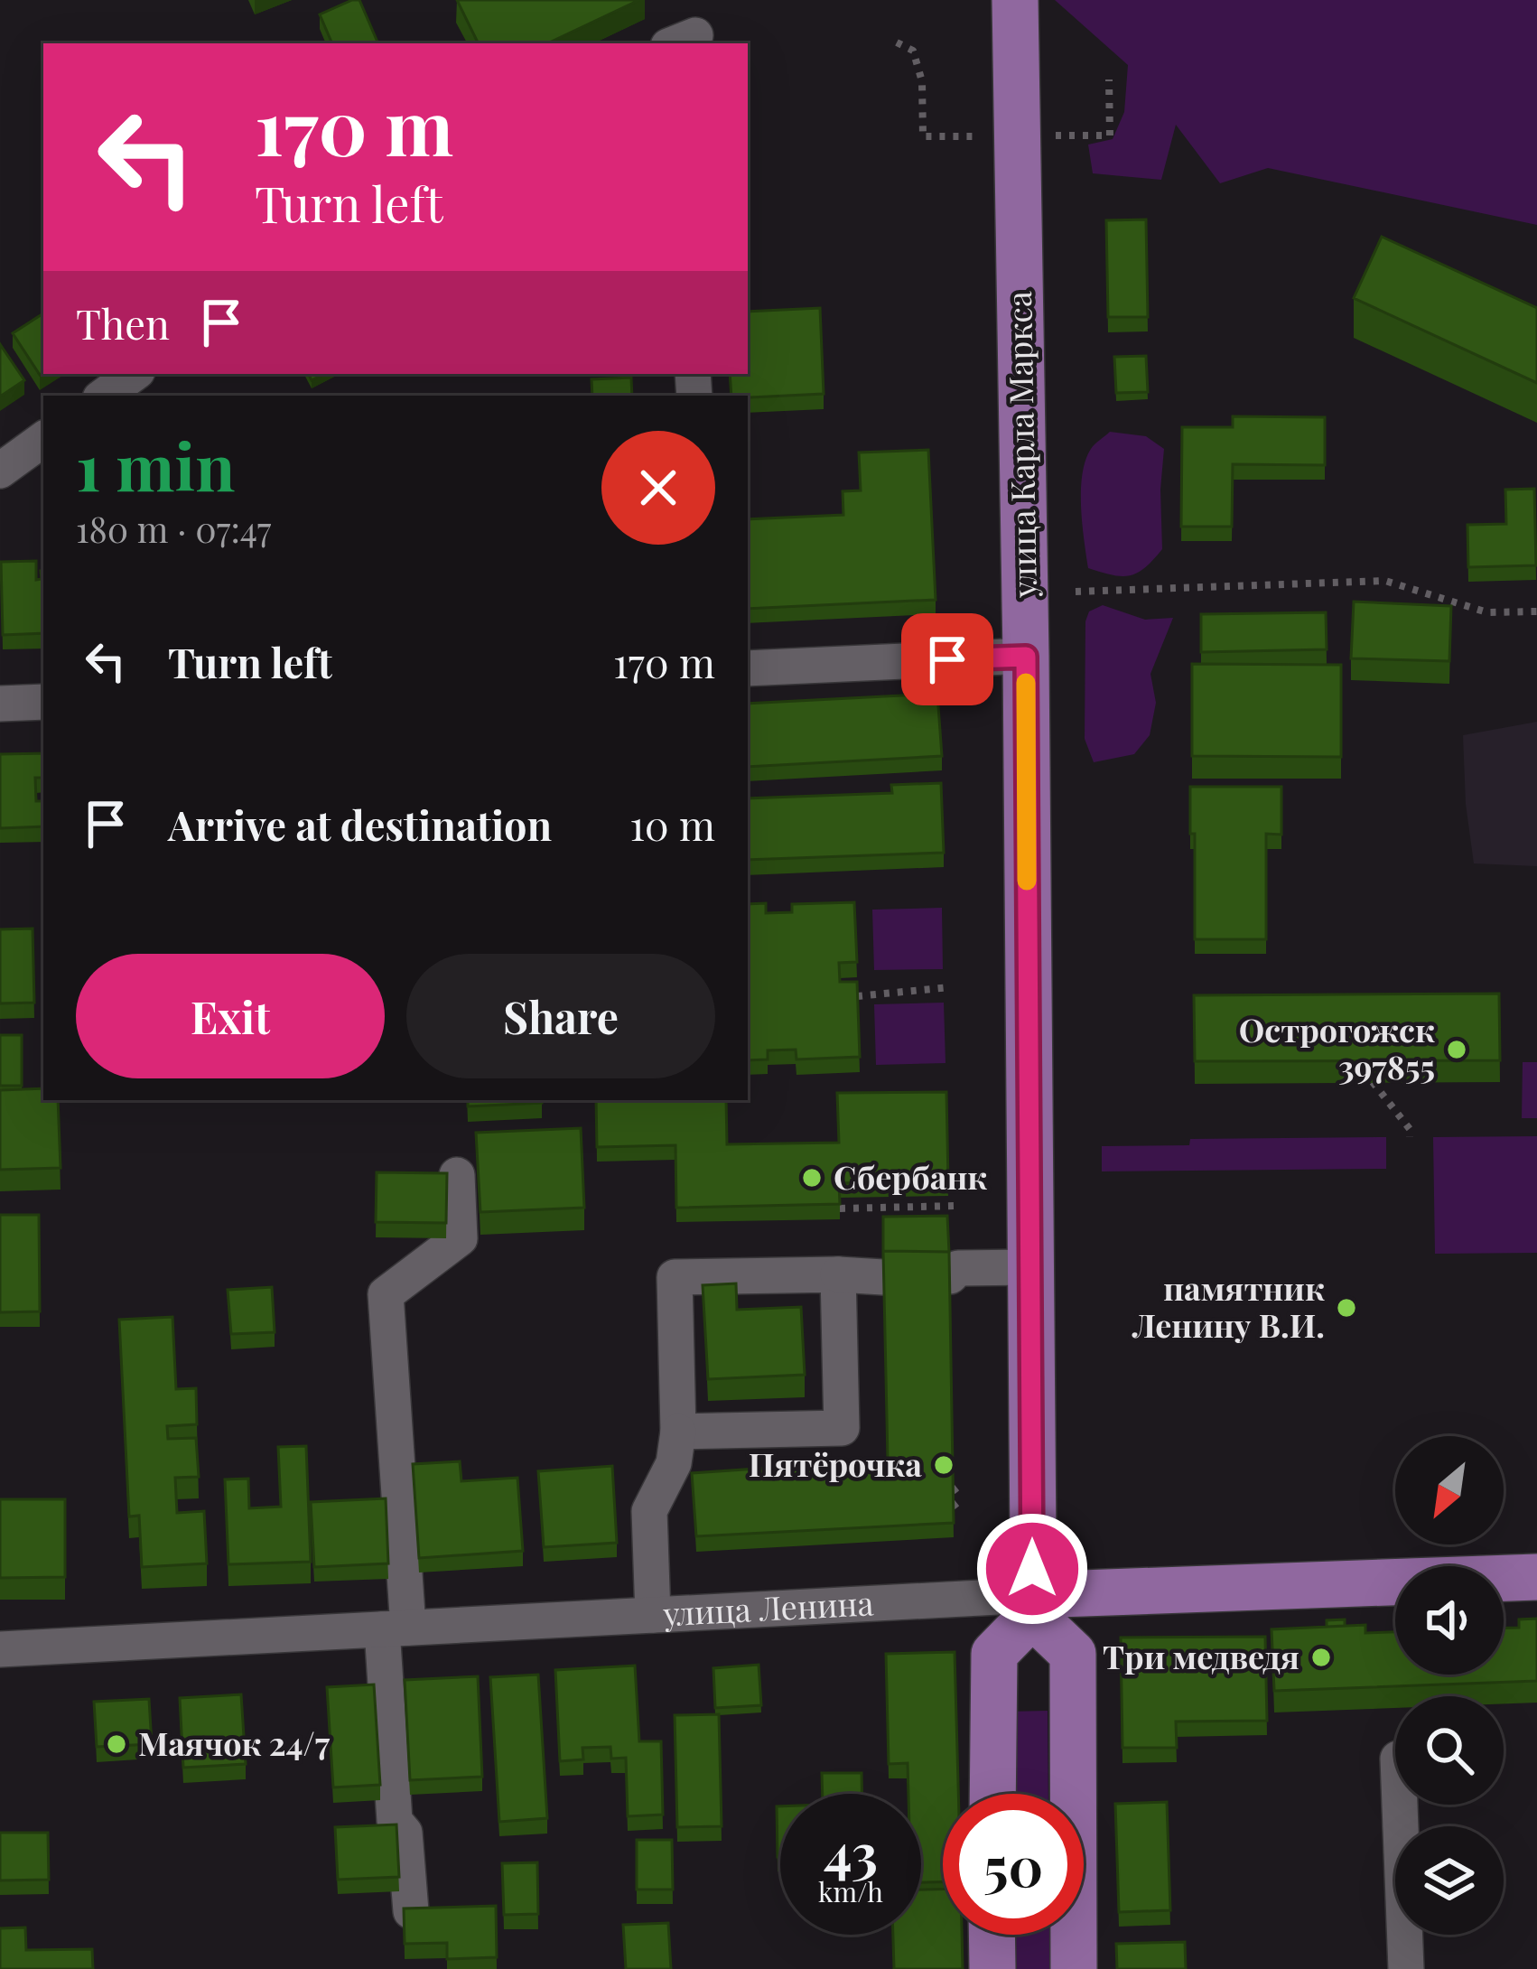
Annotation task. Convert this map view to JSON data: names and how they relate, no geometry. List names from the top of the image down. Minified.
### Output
{"streets":{"main road":["улица Карла Маркса","улица Ленина"]},"crossings":[["улица Карла Маркса","улица Ленина"]],"places":["Острогожск 397855","Сбербанк","памятник Ленину В.И.","Пятёрочка","Три медведя","Маячок 24/7"],"north":"bottom left","page":{"turn":["170 m","Turn left"],"then":"Then","heading":["1 min","180 m · 07:47"],"list":[{"name":"Turn left","value":"170 m"},{"name":"Arrive at destination","value":"10 m"}],"buttons":["Exit","Share"],"speed":"43 km/h","limit":"50"}}
